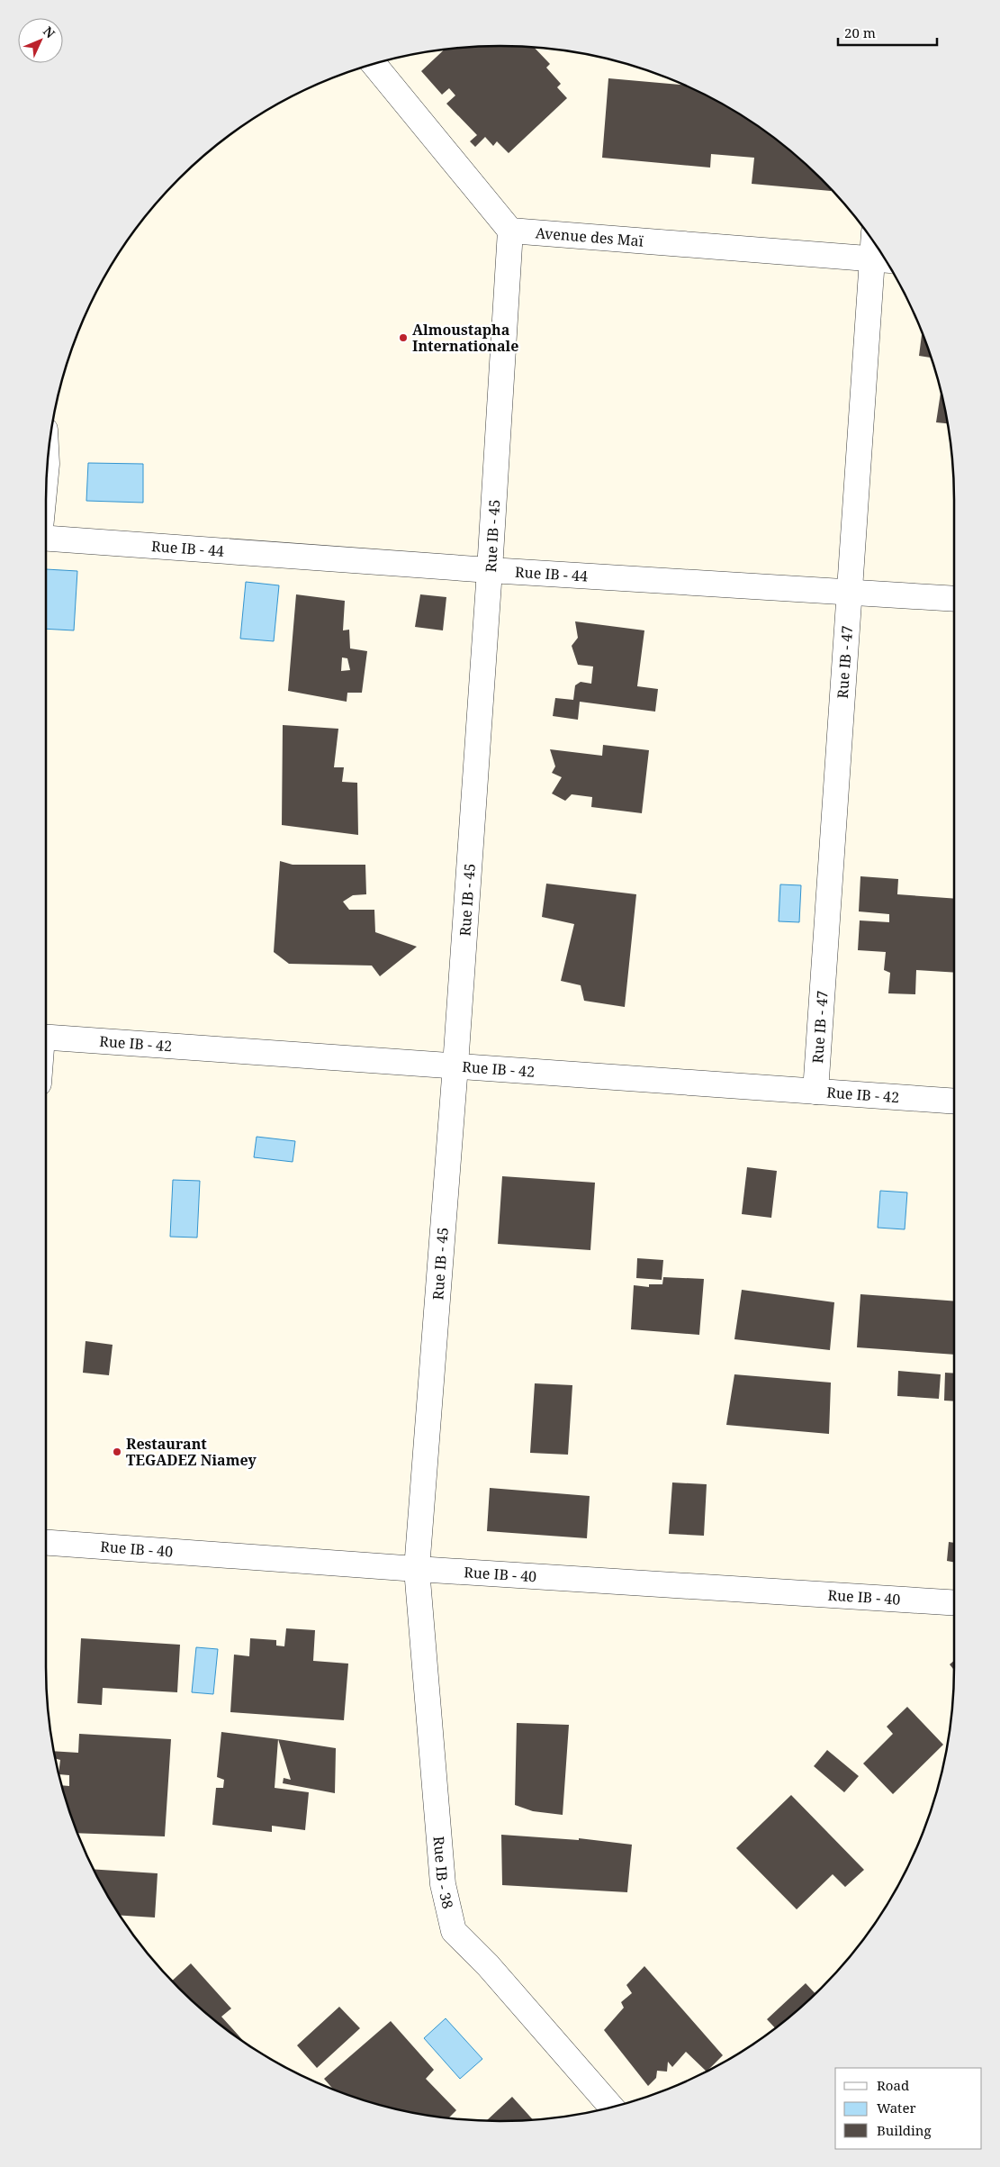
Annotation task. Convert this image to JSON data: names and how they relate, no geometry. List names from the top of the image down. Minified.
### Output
{"streets":{"street":["Avenue des Maï","Rue IB - 45","Rue IB - 44","Rue IB - 47","Rue IB - 42","Rue IB - 40","Rue IB - 38"]},"crossings":[["Avenue des Maï","Rue IB - 45"],["Avenue des Maï","Rue IB - 47"],["Rue IB - 45","Rue IB - 44"],["Rue IB - 45","Rue IB - 42"],["Rue IB - 45","Rue IB - 40"],["Rue IB - 45","Rue IB - 38"],["Rue IB - 44","Rue IB - 47"],["Rue IB - 47","Rue IB - 42"],["Rue IB - 40","Rue IB - 38"]],"places":["Almoustapha Internationale","Restaurant TEGADEZ Niamey"],"legend":["Road","Water","Building"],"scale_bar":"20 m","north":"top right"}
